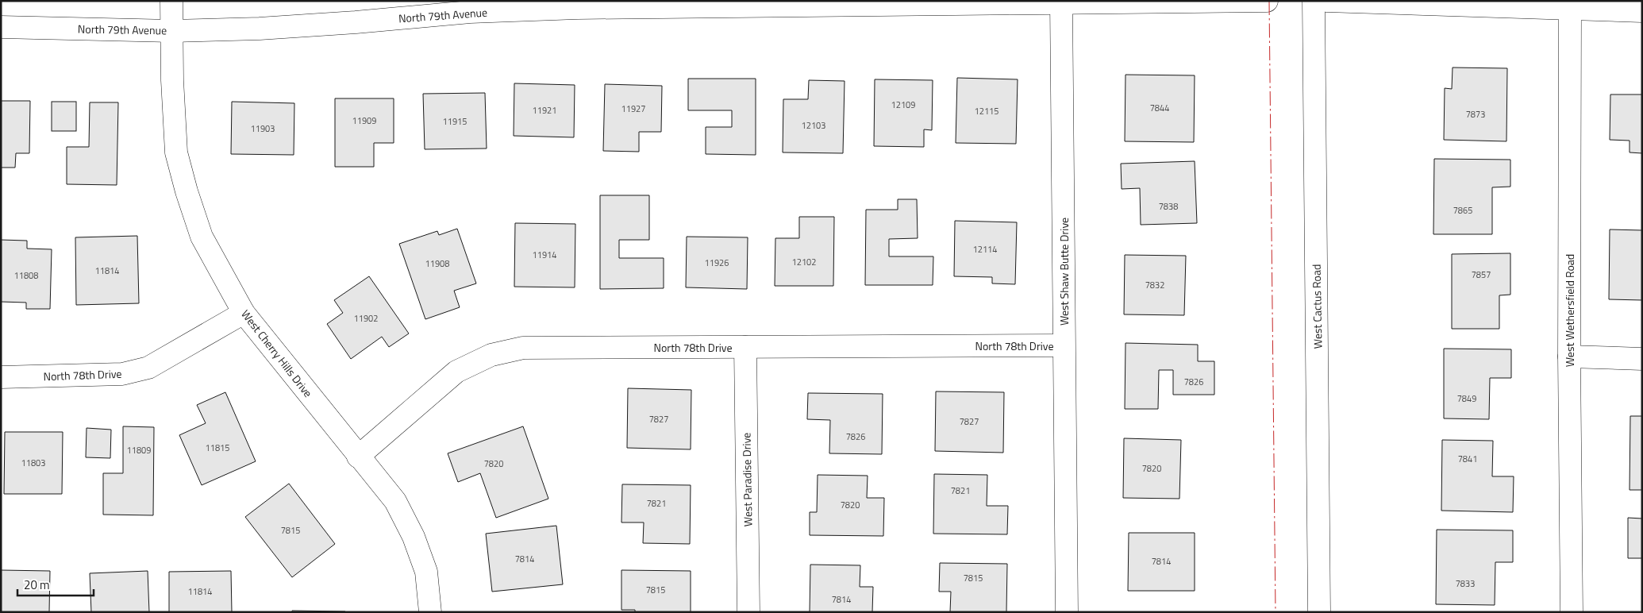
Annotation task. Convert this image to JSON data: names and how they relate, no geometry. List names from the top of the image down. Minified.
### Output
{"streets":{"street":["North 79th Avenue","West Shaw Butte Drive","West Cactus Road","West Wethersfield Road","North 78th Drive","West Cherry Hills Drive","West Paradise Drive"]},"crossings":[["North 79th Avenue","West Shaw Butte Drive"],["North 79th Avenue","West Cherry Hills Drive"],["West Shaw Butte Drive","North 78th Drive"],["North 78th Drive","West Cherry Hills Drive"],["North 78th Drive","West Paradise Drive"]],"house_numbers":["12109","7844","11927","11921","12115","7873","11909","11915","12103","11903","7838","7865","12114","11914","12102","11926","11908","11814","7857","11808","7832","11902","7826","7849","7827","7827","7826","11815","11809","7841","11803","7820","7820","7821","7821","7820","7815","7814","7814","7815","7833","7815","11814","7814"],"scale_bar":"20 m"}
